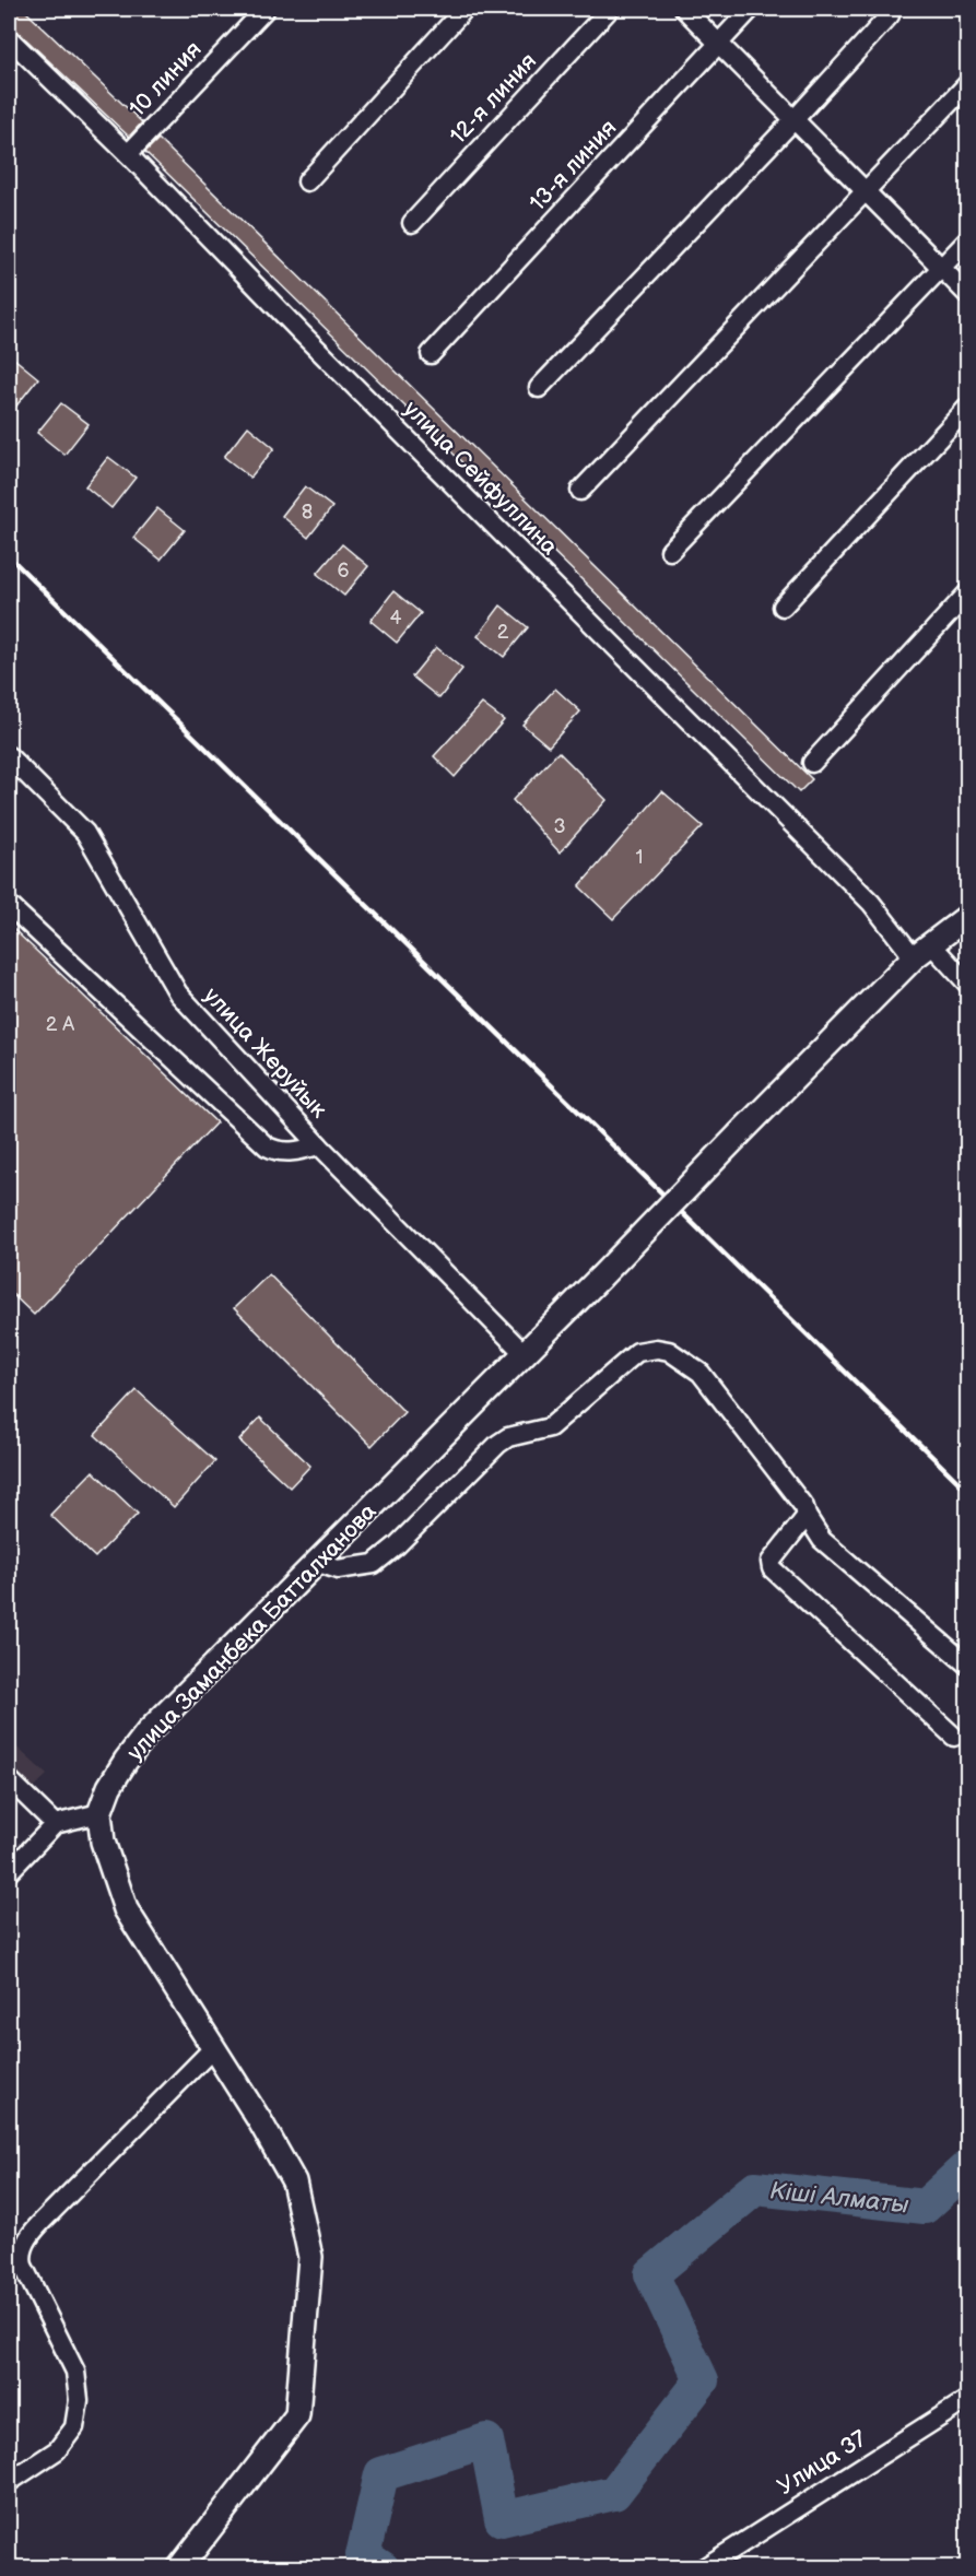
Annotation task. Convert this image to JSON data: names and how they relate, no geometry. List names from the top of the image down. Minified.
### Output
{"streets":{"main road":["улица Заманбека Батталханова"],"street":["10 линия","12-я линия","13-я линия","улица Сейфуллина","улица Жеруйык","Улица 37"]},"crossings":[["10 линия","улица Сейфуллина"],["улица Сейфуллина","улица Заманбека Батталханова"],["улица Жеруйык","улица Заманбека Батталханова"]],"water":["Кіші Алматы"],"house_numbers":["8","6","4","2","3","1","2 А"]}
